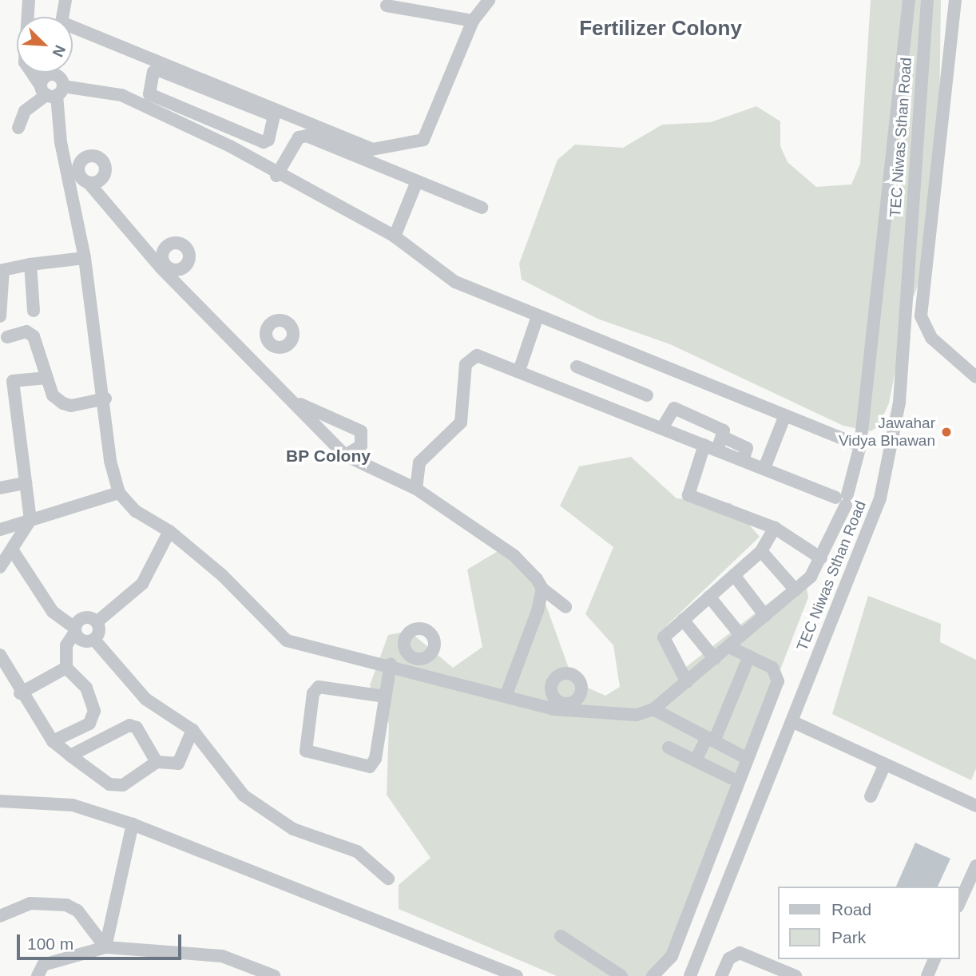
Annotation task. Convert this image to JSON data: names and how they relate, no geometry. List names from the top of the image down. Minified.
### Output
{"streets":{"street":["TEC Niwas Sthan Road"]},"districts":["Fertilizer Colony","BP Colony"],"places":["Jawahar Vidya Bhawan"],"legend":["Road","Park"],"scale_bar":"100 m","north":"bottom right"}
